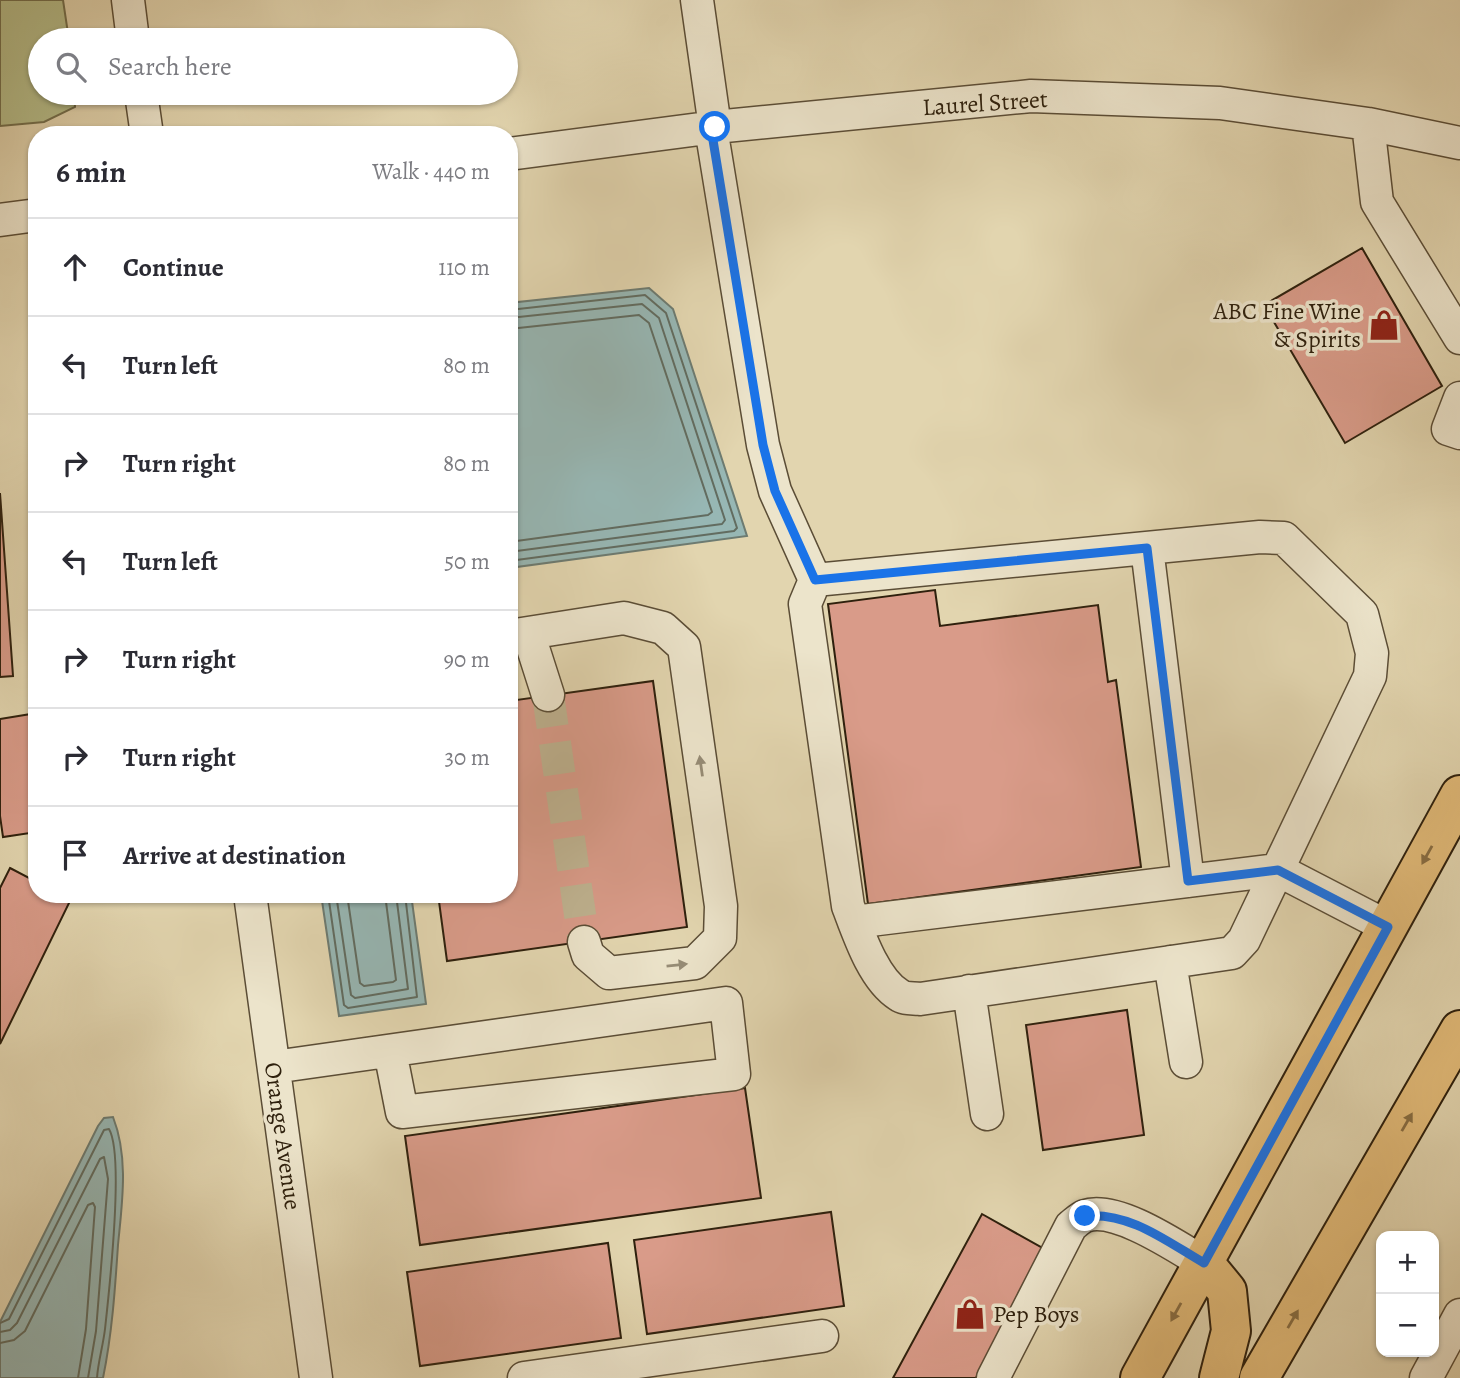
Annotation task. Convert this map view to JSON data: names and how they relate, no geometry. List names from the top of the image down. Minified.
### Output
{"streets":{"street":["Laurel Street","Orange Avenue"]},"places":{"shop":["ABC Fine Wine & Spirits","Pep Boys"]},"page":{"search":"Search here","heading":["6 min","Walk · 440 m"],"list":[["Continue","110 m"],["Turn left","80 m"],["Turn right","80 m"],["Turn left","50 m"],["Turn right","90 m"],["Turn right","30 m"],"Arrive at destination"],"map_buttons":["+","−"]}}
